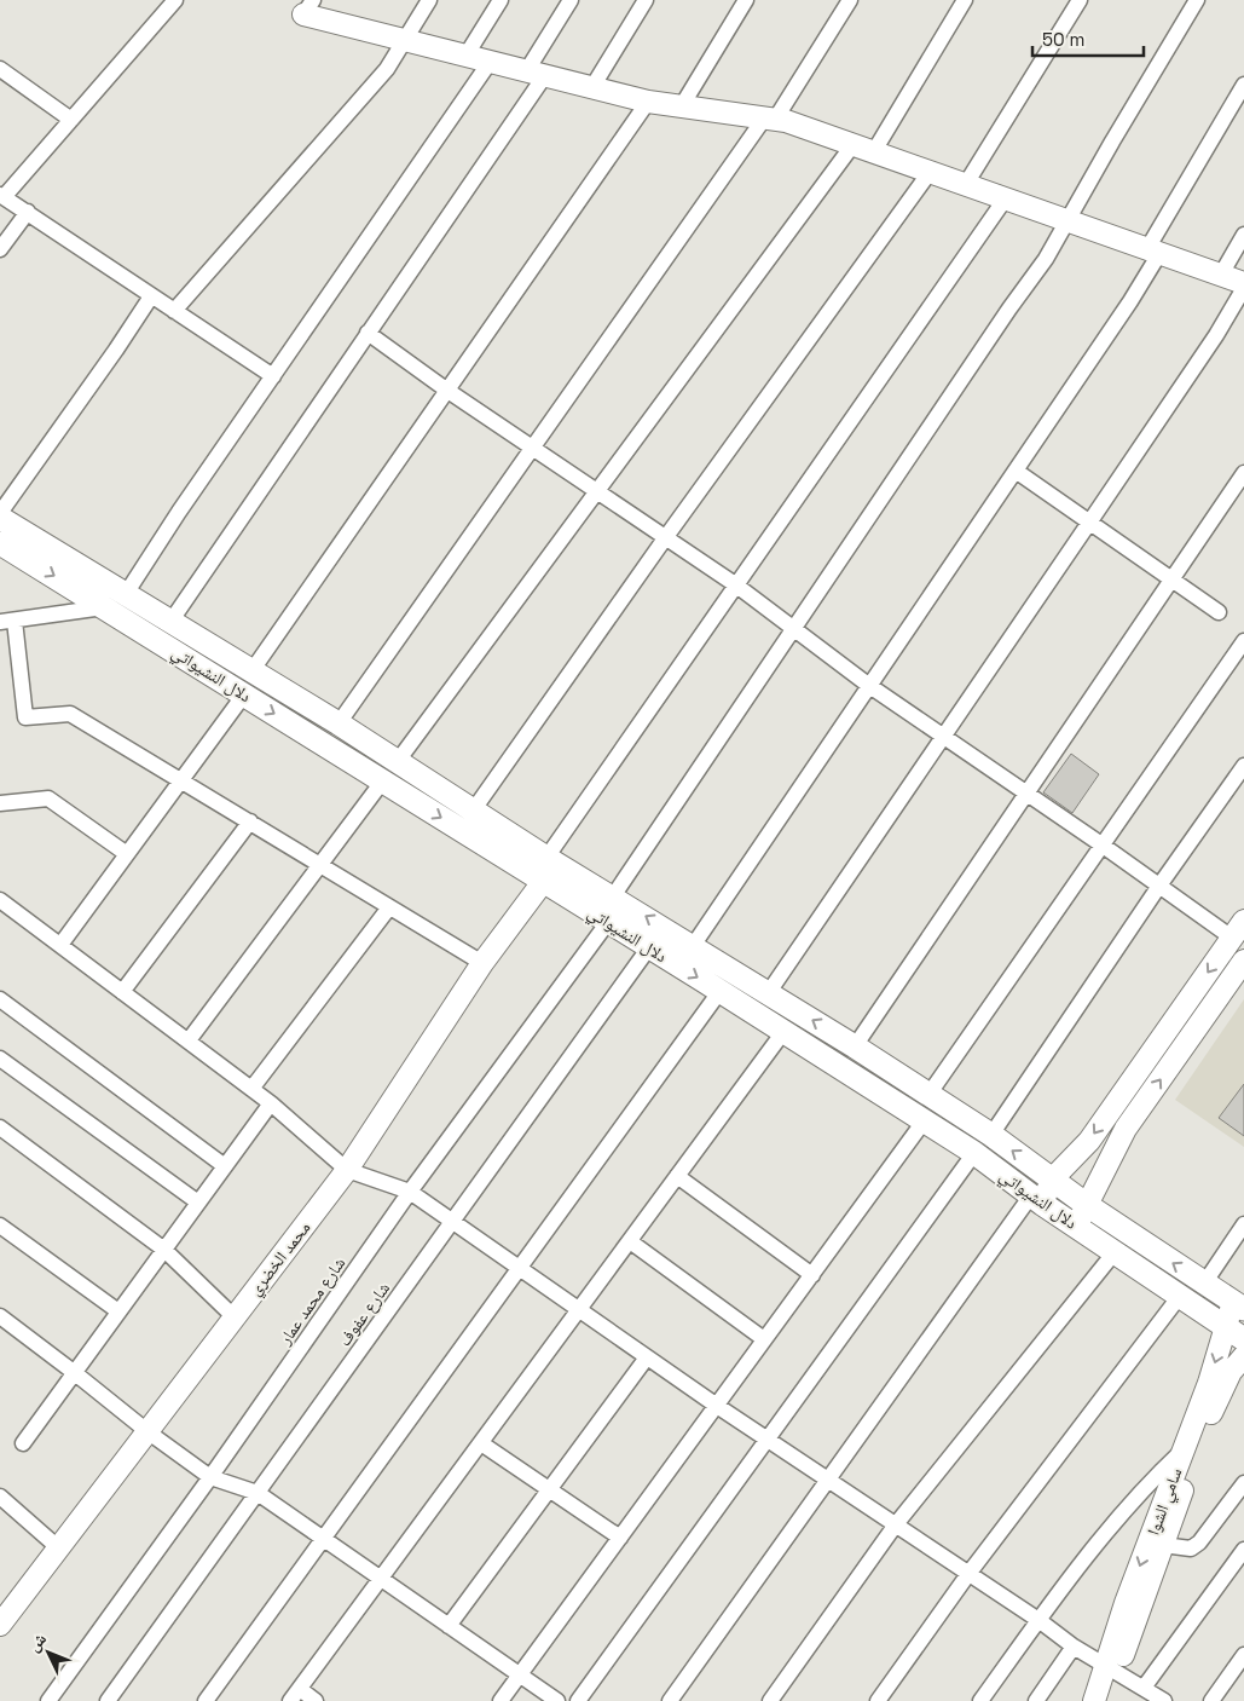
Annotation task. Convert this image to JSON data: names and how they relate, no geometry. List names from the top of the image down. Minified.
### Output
{"streets":{"main road":["دلال النشيواتي"],"street":["محمد الخضري","شارع محمد عمار","شارع عفوف","سامي الشوا"]},"crossings":[["دلال النشيواتي","محمد الخضري"],["دلال النشيواتي","شارع محمد عمار"],["دلال النشيواتي","شارع عفوف"],["دلال النشيواتي","سامي الشوا"]],"scale_bar":"50 m","north":"top left"}
